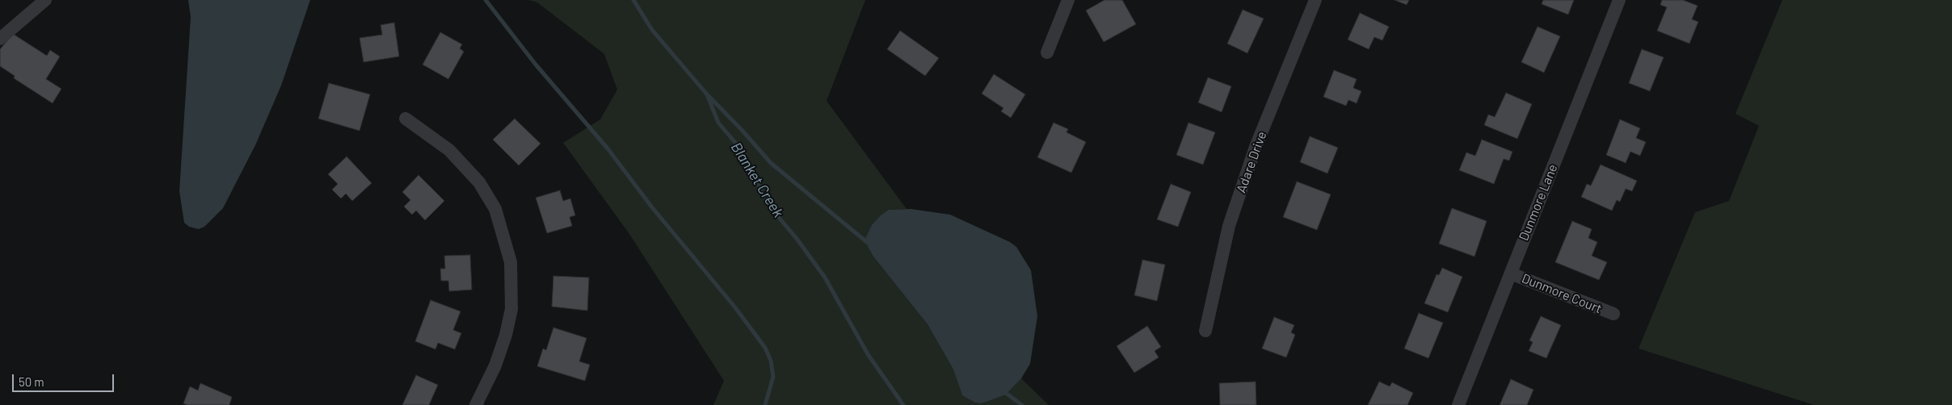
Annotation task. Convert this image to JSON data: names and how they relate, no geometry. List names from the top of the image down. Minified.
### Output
{"streets":{"street":["Adare Drive","Dunmore Lane","Dunmore Court"]},"crossings":[["Dunmore Lane","Dunmore Court"]],"water":["Blanket Creek"],"scale_bar":"50 m"}
